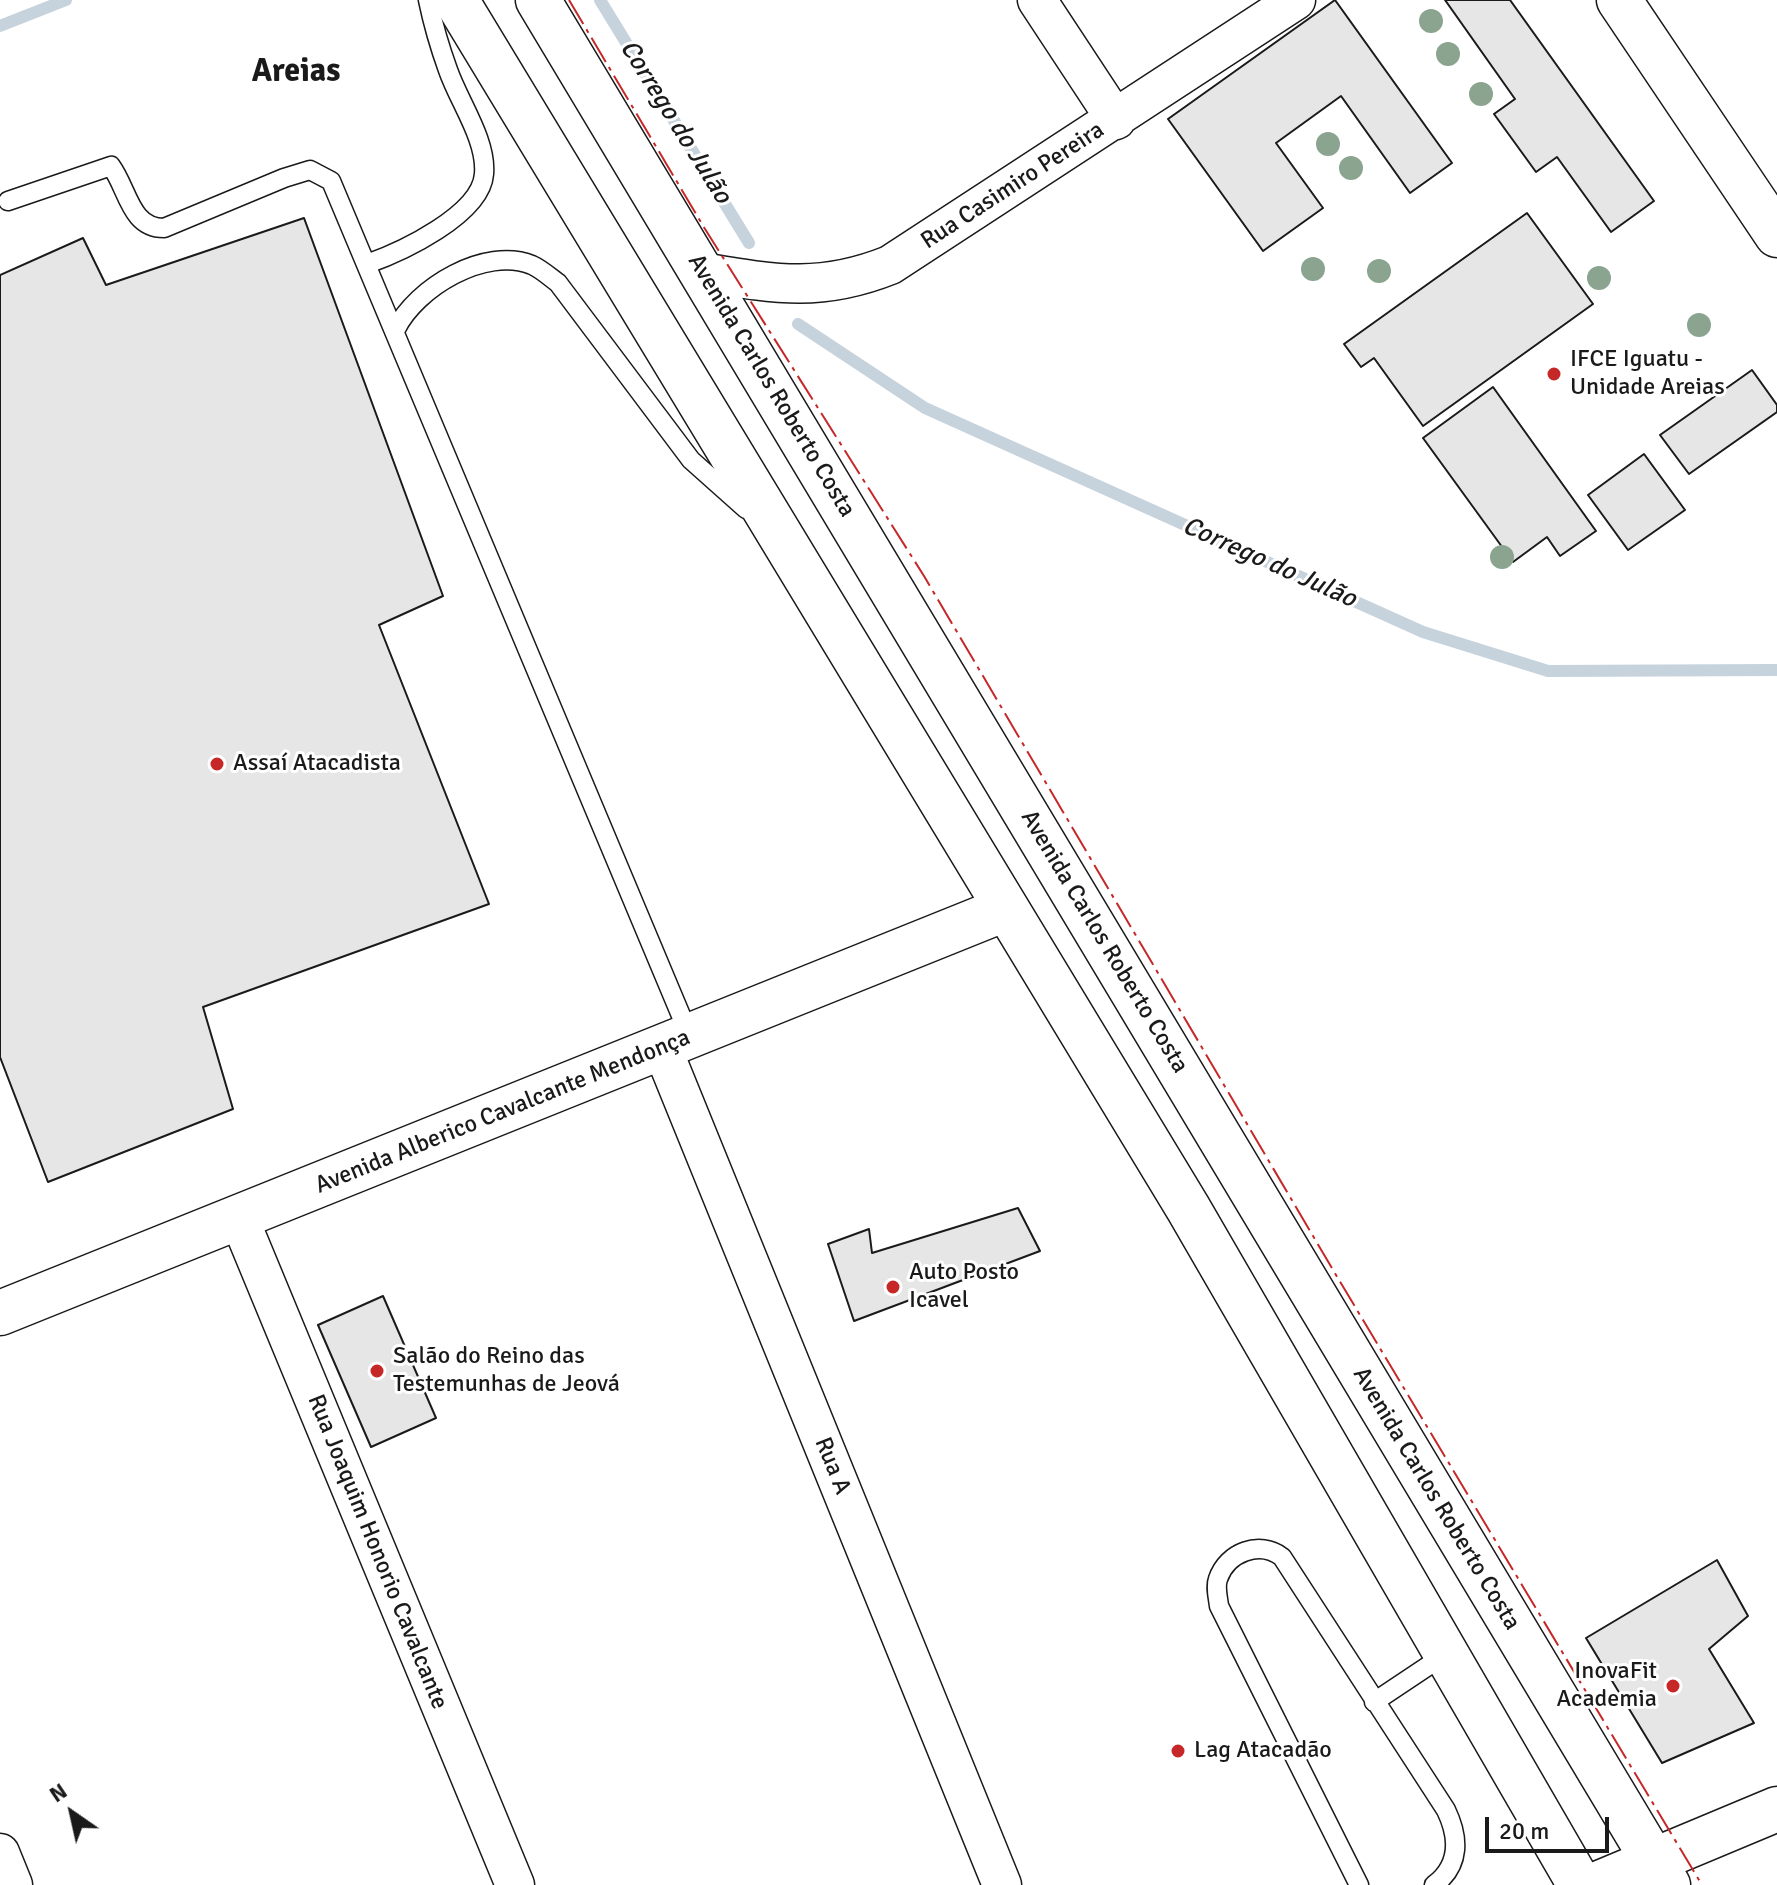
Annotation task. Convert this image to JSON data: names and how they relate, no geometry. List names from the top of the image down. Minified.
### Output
{"streets":{"main road":["Avenida Carlos Roberto Costa","Avenida Alberico Cavalcante Mendonça"],"street":["Rua Casimiro Pereira","Rua A","Rua Joaquim Honorio Cavalcante"]},"crossings":[["Rua Casimiro Pereira","Avenida Carlos Roberto Costa"],["Avenida Alberico Cavalcante Mendonça","Rua A"],["Avenida Alberico Cavalcante Mendonça","Rua Joaquim Honorio Cavalcante"]],"districts":["Areias"],"water":["Corrego do Julão"],"places":["IFCE Iguatu - Unidade Areias","Assaí Atacadista","Auto Posto Icavel","Salão do Reino das Testemunhas de Jeová","InovaFit Academia","Lag Atacadão"],"scale_bar":"20 m","north":"top left"}
